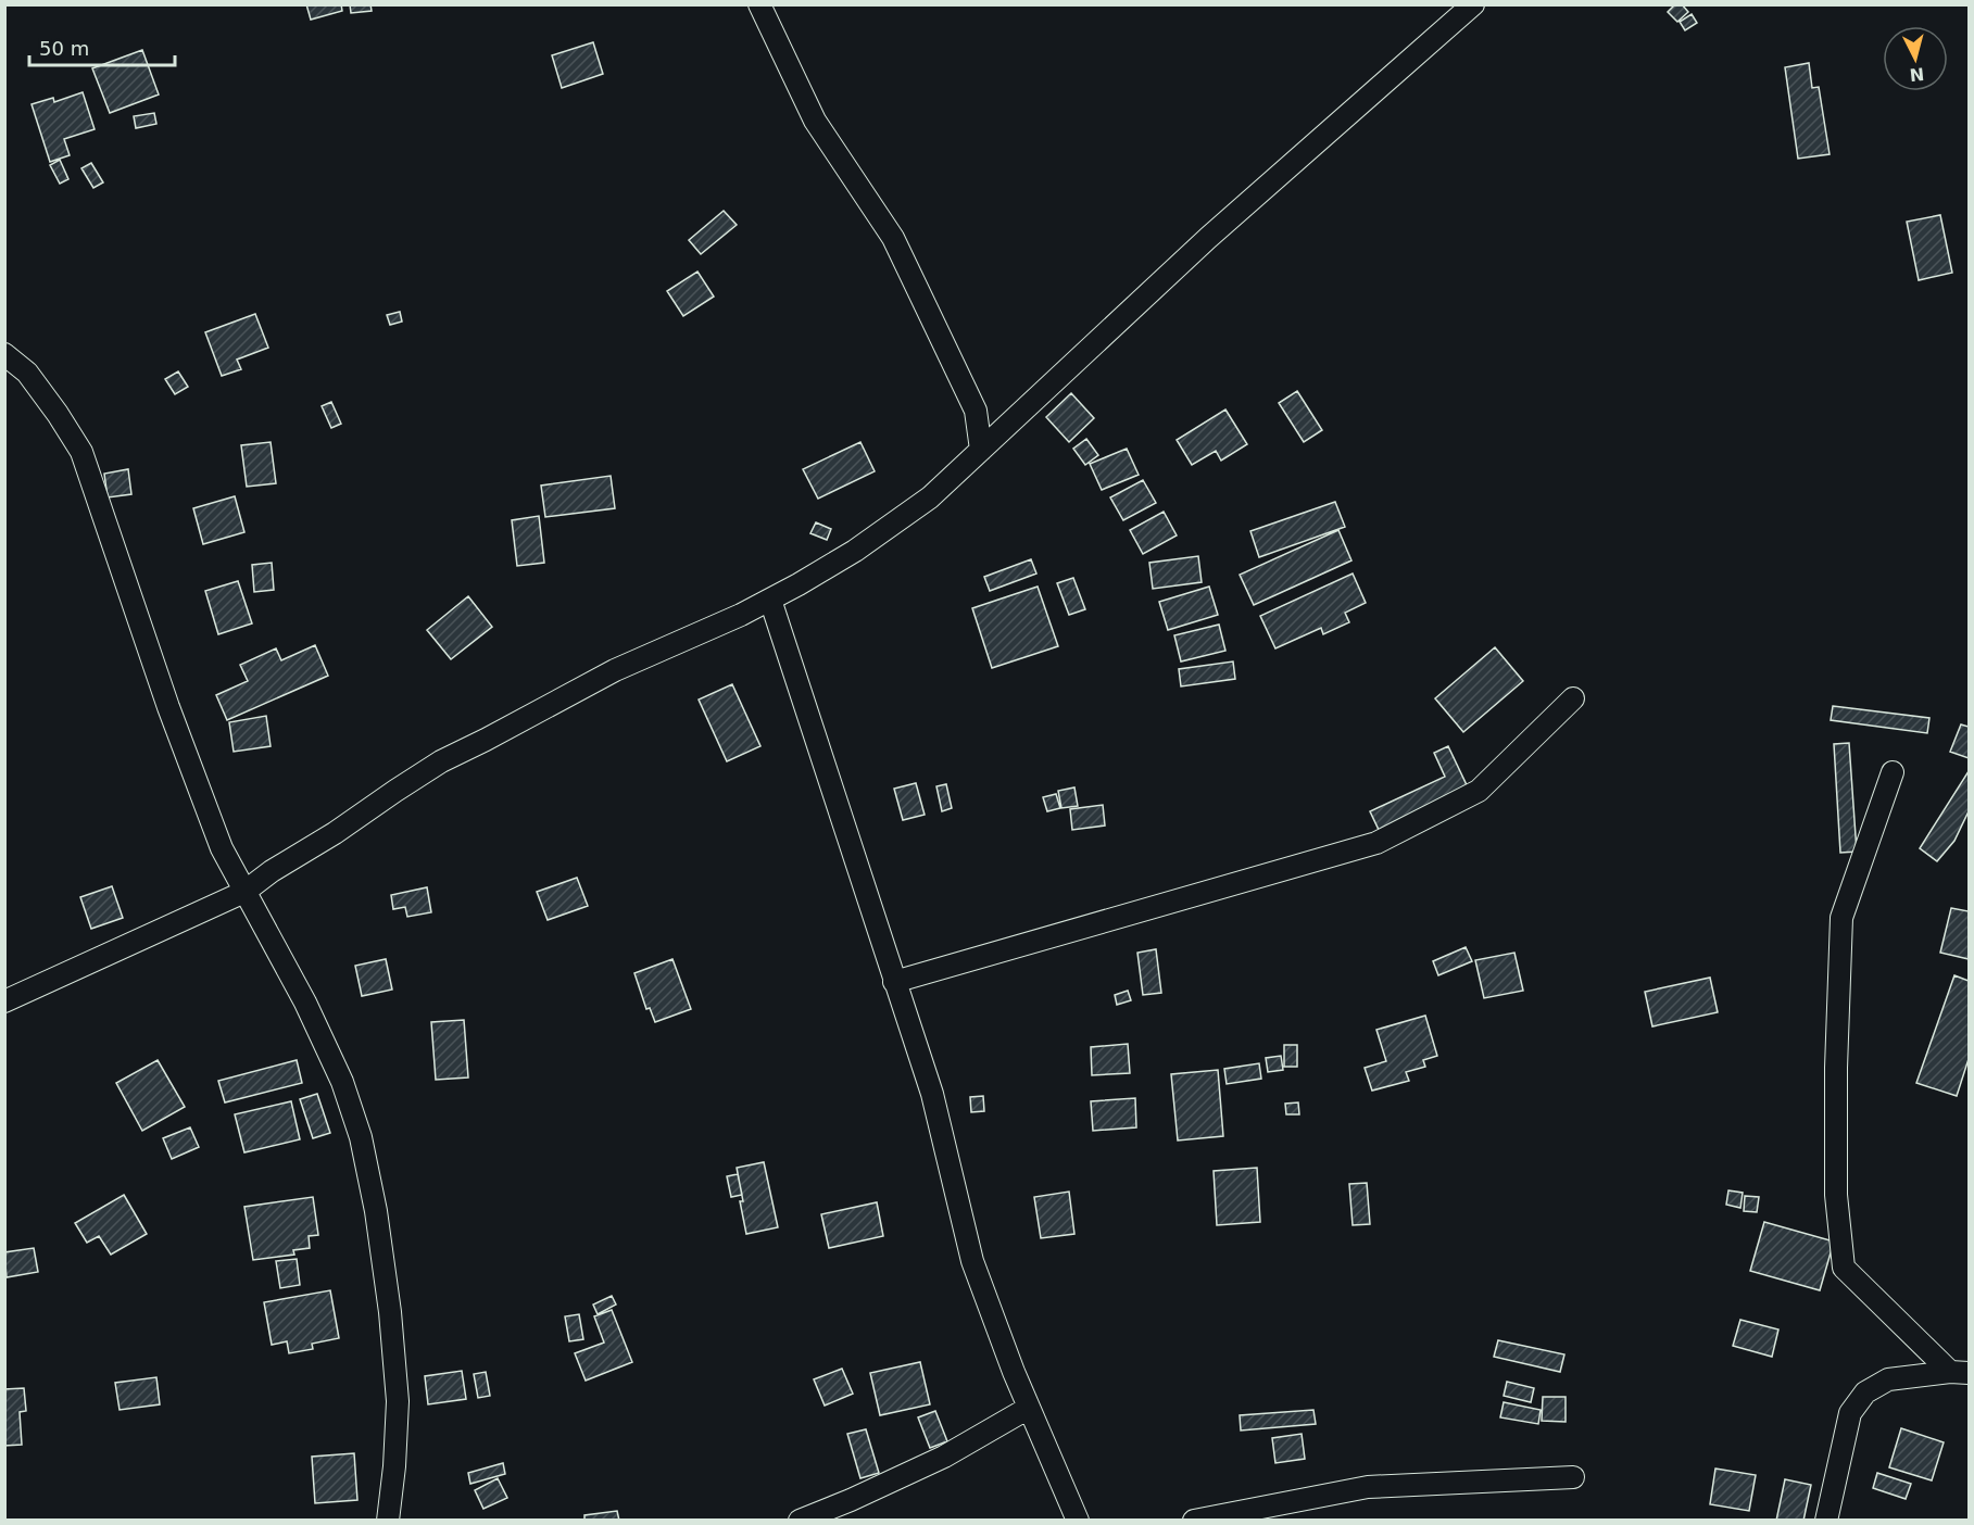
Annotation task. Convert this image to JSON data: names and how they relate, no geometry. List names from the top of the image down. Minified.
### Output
{"scale_bar":"50 m","north":"bottom"}
